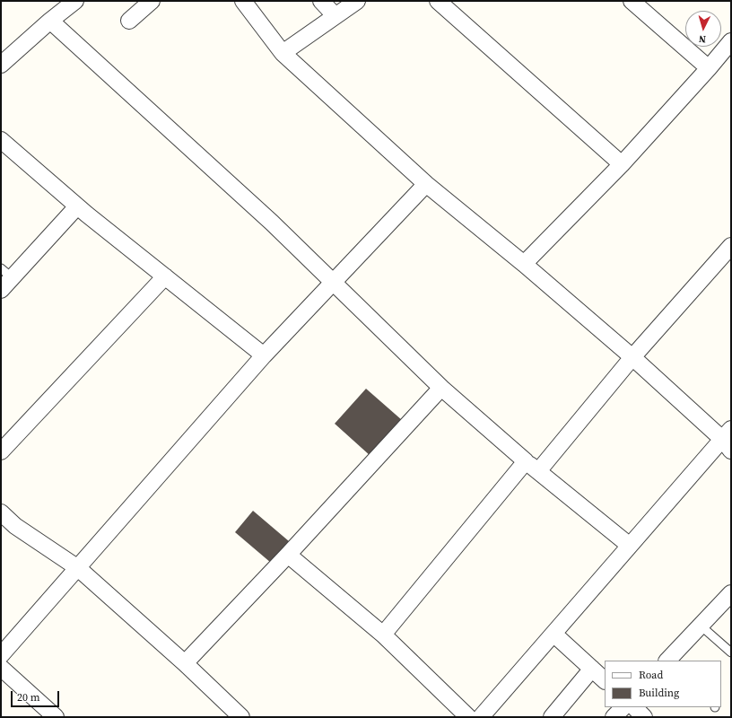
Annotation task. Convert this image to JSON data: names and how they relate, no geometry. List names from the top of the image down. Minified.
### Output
{"legend":["Road","Building"],"scale_bar":"20 m","north":"bottom"}
